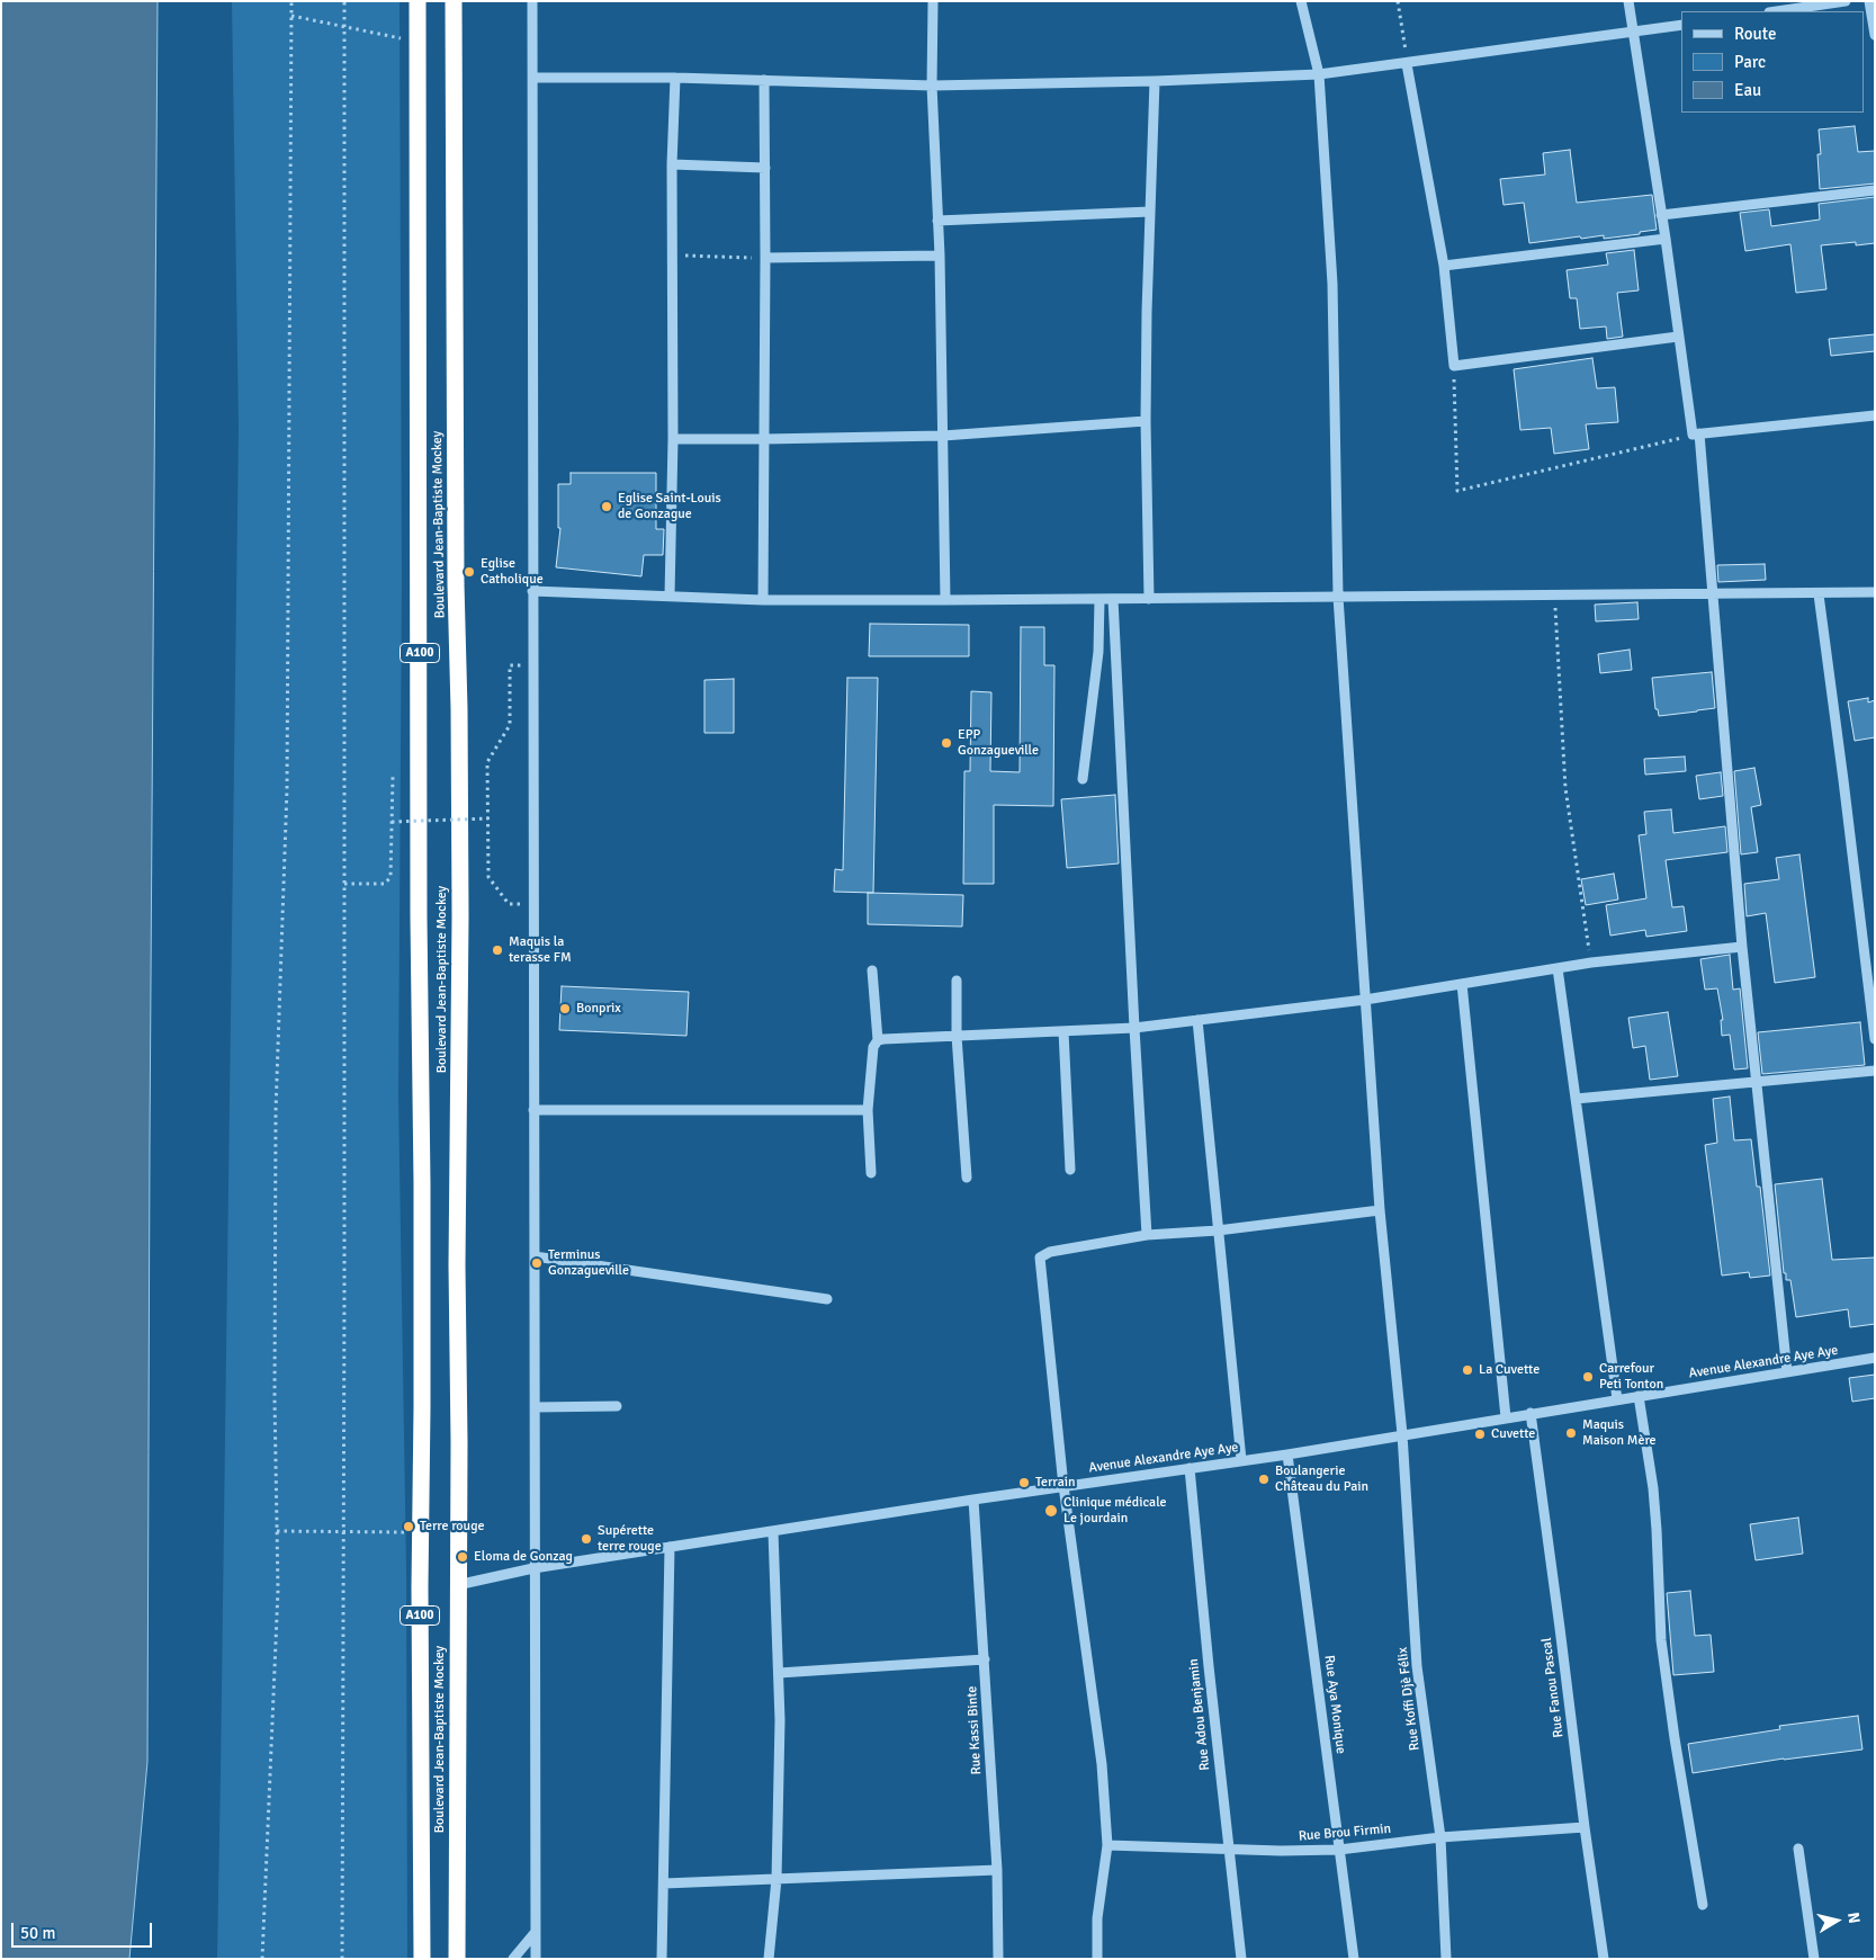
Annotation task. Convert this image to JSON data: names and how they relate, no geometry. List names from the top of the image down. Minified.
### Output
{"streets":{"highway":["Boulevard Jean-Baptiste Mockey","A100"],"street":["Avenue Alexandre Aye Aye","Rue Fanou Pascal","Rue Koffi Djè Félix","Rue Aya Monique","Rue Adou Benjamin","Rue Kassi Binte","Rue Brou Firmin"]},"crossings":[["Boulevard Jean-Baptiste Mockey","Avenue Alexandre Aye Aye"],["Avenue Alexandre Aye Aye","Rue Fanou Pascal"],["Avenue Alexandre Aye Aye","Rue Koffi Djè Félix"],["Avenue Alexandre Aye Aye","Rue Aya Monique"],["Avenue Alexandre Aye Aye","Rue Adou Benjamin"],["Avenue Alexandre Aye Aye","Rue Kassi Binte"],["Rue Fanou Pascal","Rue Brou Firmin"],["Rue Koffi Djè Félix","Rue Brou Firmin"],["Rue Aya Monique","Rue Brou Firmin"],["Rue Adou Benjamin","Rue Brou Firmin"]],"places":["Eglise Saint-Louis de Gonzague","Eglise Catholique","EPP Gonzagueville","Maquis la terasse FM","Bonprix","Terminus Gonzagueville","La Cuvette","Carrefour Peti Tonton","Maquis Maison Mère","Cuvette","Boulangerie Château du Pain","Terrain","Clinique médicale Le jourdain","Terre rouge","Supérette terre rouge","Eloma de Gonzag"],"legend":["Route","Parc","Eau"],"scale_bar":"50 m","north":"right"}
